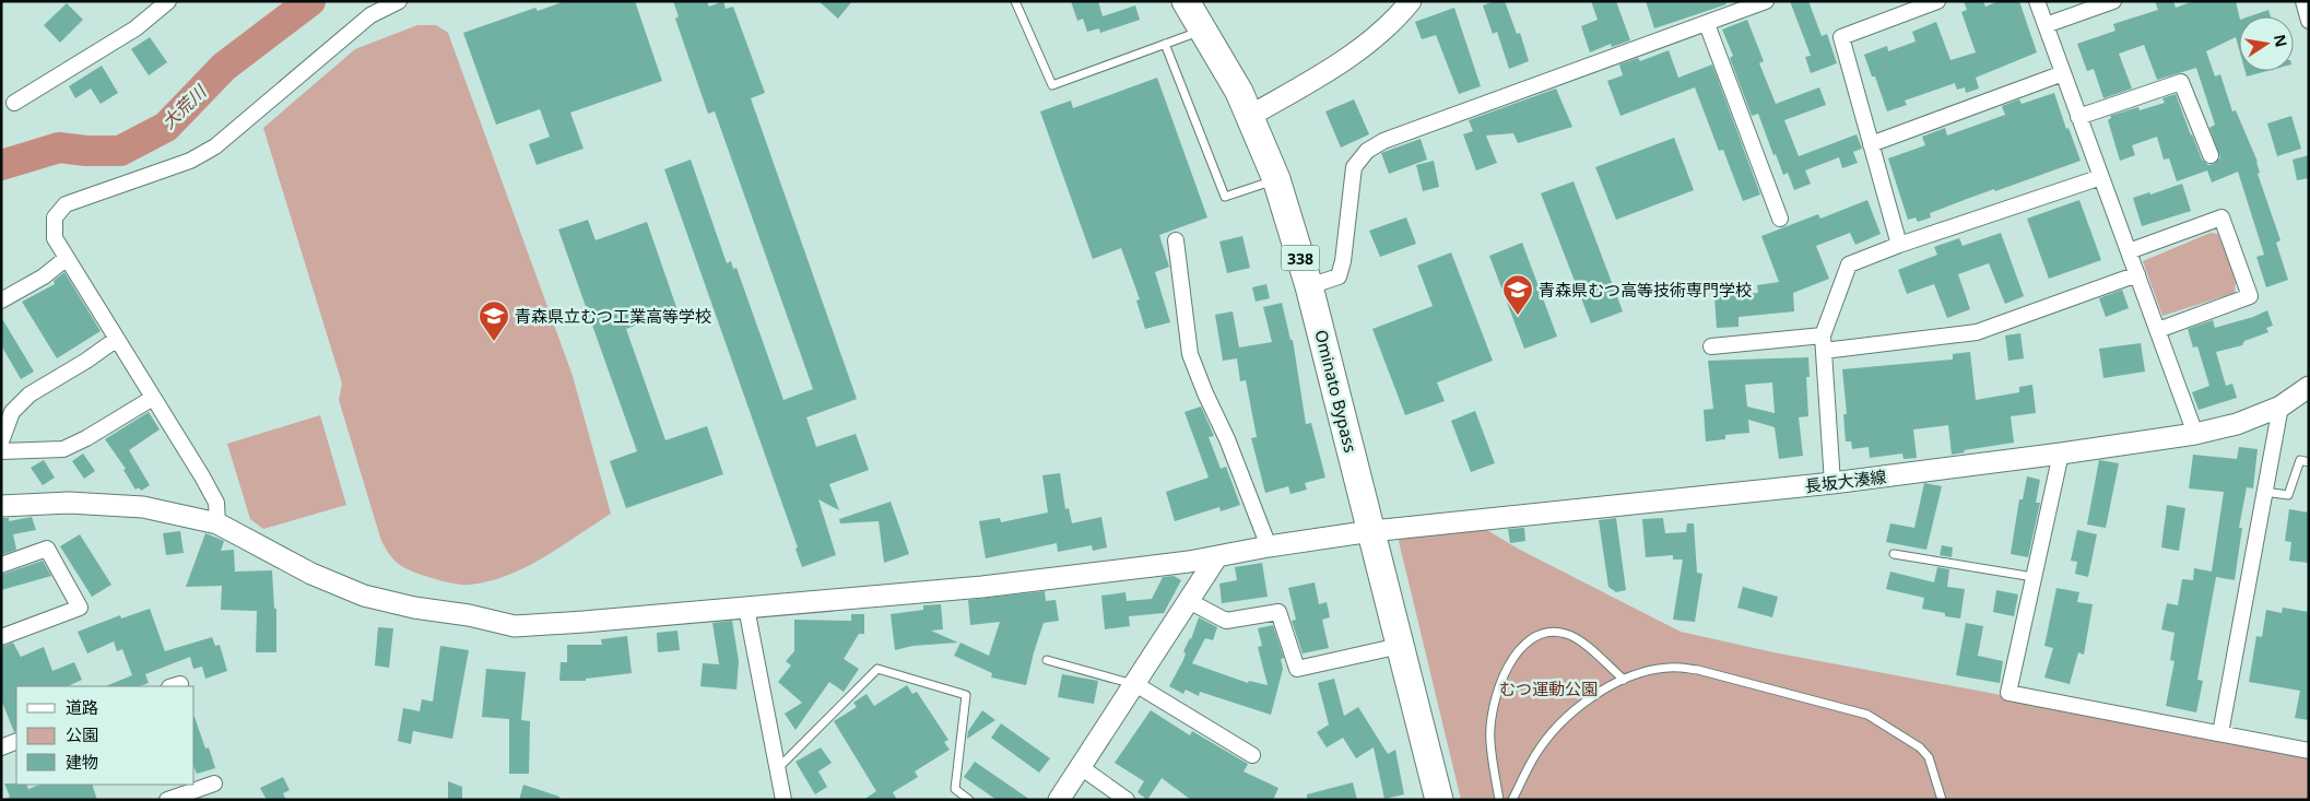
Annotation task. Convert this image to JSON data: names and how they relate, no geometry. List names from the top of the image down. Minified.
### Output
{"streets":{"highway":["338","Ominato Bypass"],"street":["長坂大湊線"]},"crossings":[["Ominato Bypass","長坂大湊線"]],"water":["大荒川"],"parks":["むつ運動公園"],"places":{"school or university":["青森県むつ高等技術専門学校","青森県立むつ工業高等学校"]},"legend":["道路","公園","建物"],"north":"right"}
